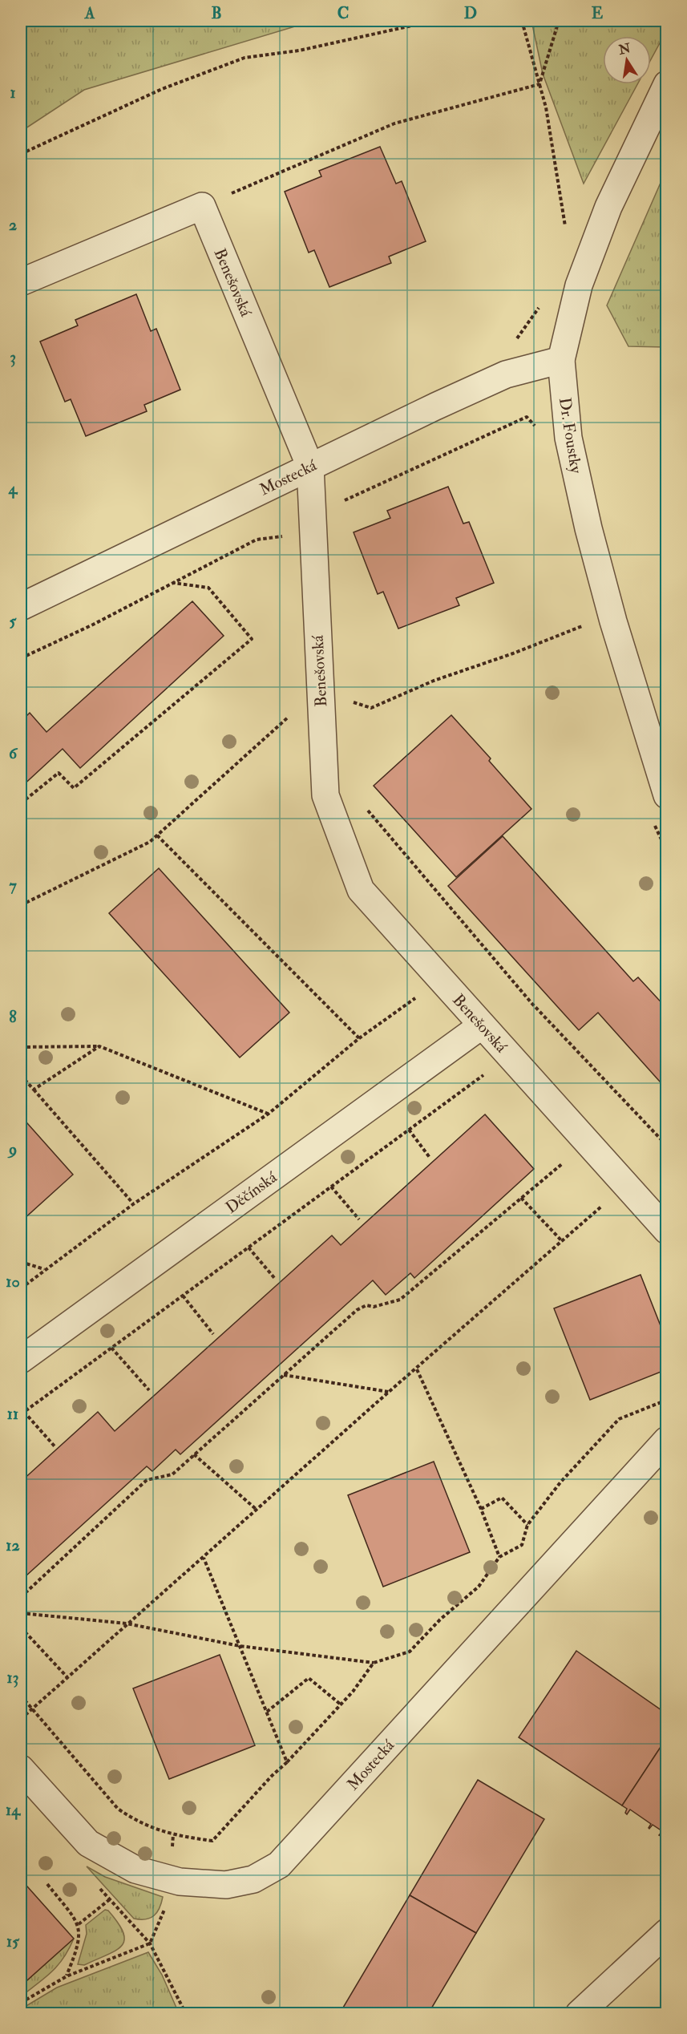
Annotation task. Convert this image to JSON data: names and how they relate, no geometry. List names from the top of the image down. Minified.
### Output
{"streets":{"street":["Benešovská","Dr. Foustky","Mostecká","Děčínská"]},"crossings":[["Benešovská","Mostecká"],["Benešovská","Děčínská"],["Dr. Foustky","Mostecká"]],"north":"top","grid":{"columns":["A","B","C","D","E"],"rows":["1","2","3","4","5","6","7","8","9","10","11","12","13","14","15"]}}
